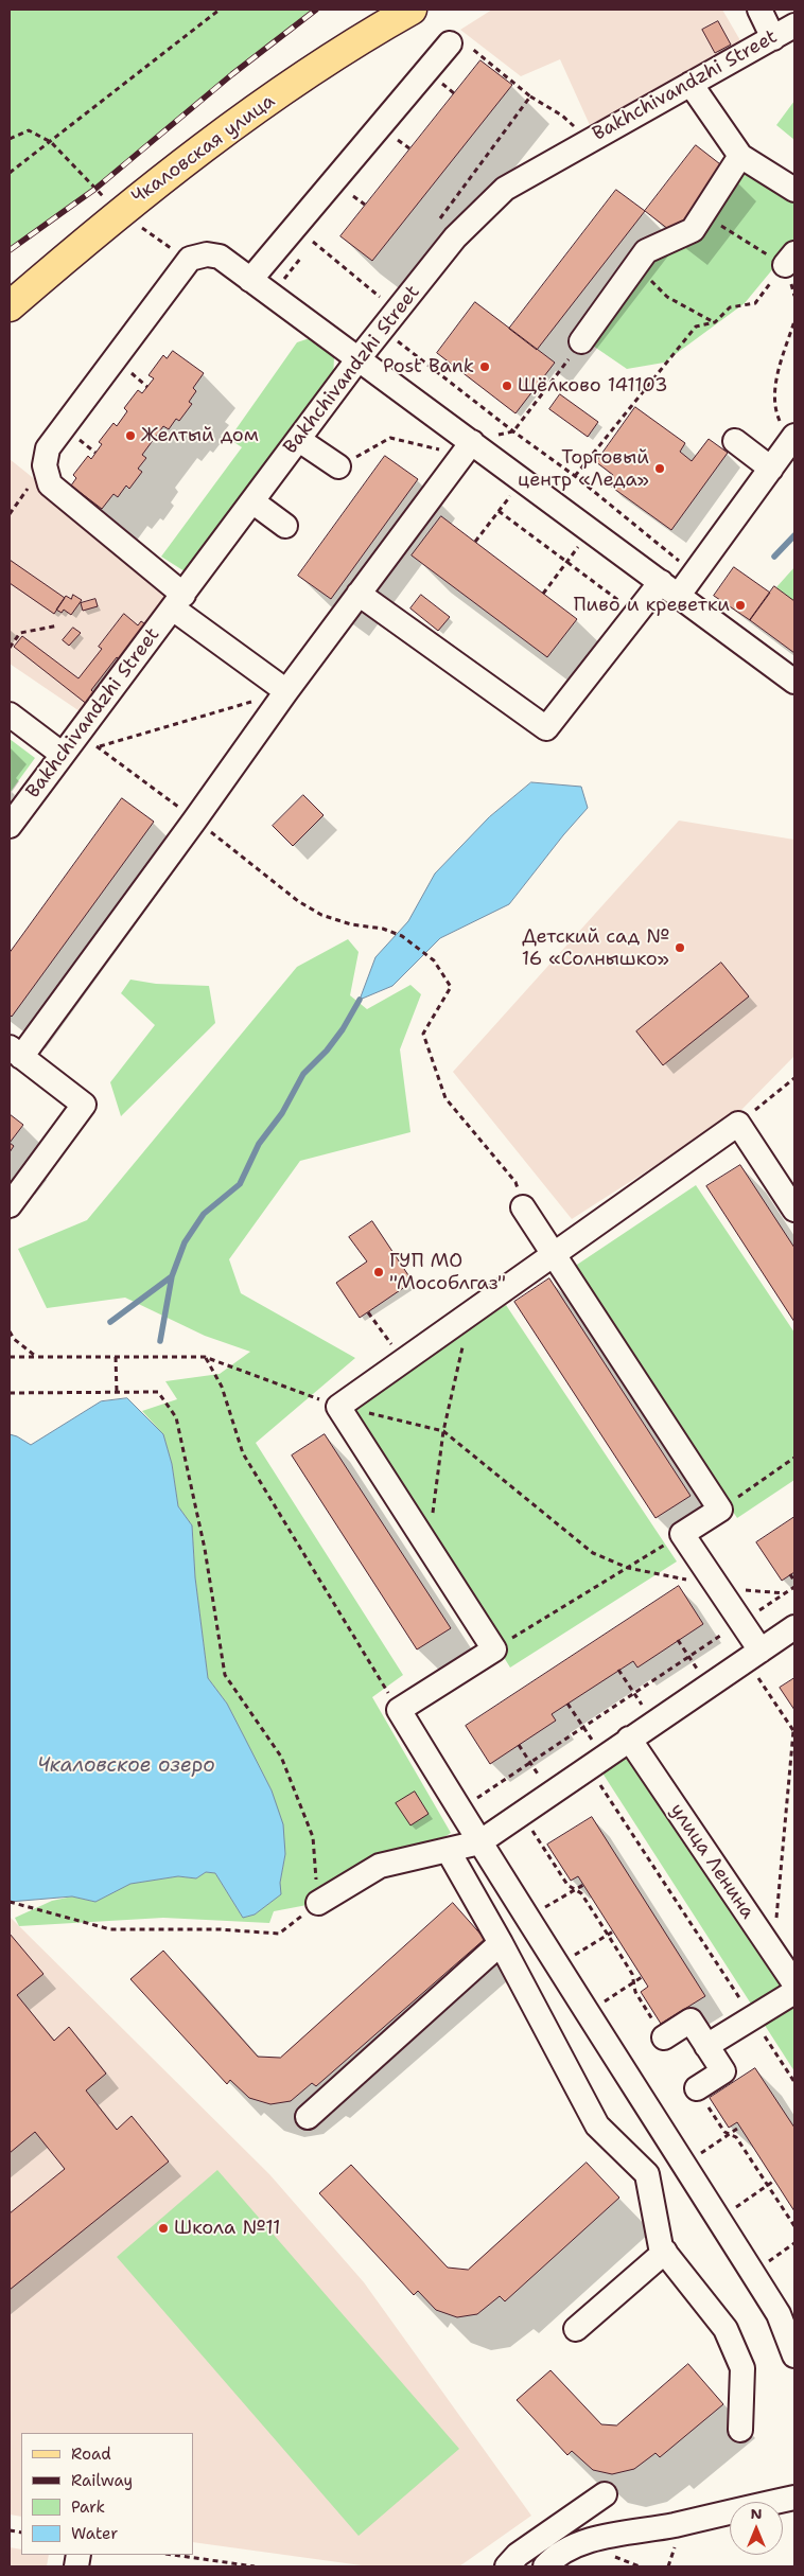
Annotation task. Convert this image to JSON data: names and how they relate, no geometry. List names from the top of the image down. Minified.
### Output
{"streets":{"main road":["Чкаловская улица"],"street":["Bakhchivandzhi Street","улица Ленина"]},"water":["Чкаловское озеро"],"places":["Post Bank","Щёлково 141103","Желтый дом","Торговый центр «Леда»","Пиво и креветки","Детский сад № 16 «Солнышко»","ГУП МО \"Мособлгаз\"","Школа №11"],"legend":["Road","Railway","Park","Water"],"north":"top"}
